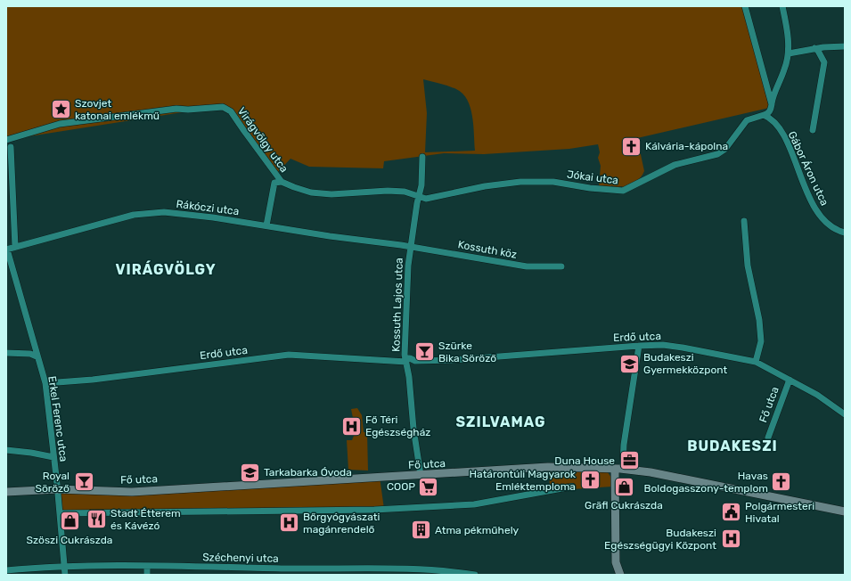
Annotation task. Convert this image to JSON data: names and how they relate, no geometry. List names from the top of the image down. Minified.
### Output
{"streets":{"main road":["Fő utca"],"street":["Virágvölgy utca","Gábor Áron utca","Jókai utca","Rákóczi utca","Kossuth köz","Kossuth Lajos utca","Erdő utca","Erkel Ferenc utca","Széchenyi utca"]},"crossings":[["Virágvölgy utca","Jókai utca"],["Virágvölgy utca","Kossuth Lajos utca"],["Gábor Áron utca","Jókai utca"],["Jókai utca","Kossuth Lajos utca"],["Rákóczi utca","Kossuth köz"],["Rákóczi utca","Kossuth Lajos utca"],["Rákóczi utca","Erkel Ferenc utca"],["Kossuth köz","Kossuth Lajos utca"],["Kossuth Lajos utca","Erdő utca"],["Kossuth Lajos utca","Fő utca"],["Erdő utca","Fő utca"],["Erdő utca","Erkel Ferenc utca"],["Fő utca","Erkel Ferenc utca"],["Erkel Ferenc utca","Széchenyi utca"]],"districts":["VIRÁGVÖLGY","SZILVAMAG","BUDAKESZI"],"places":{"place":["Szovjet katonai emlékmű"],"church":["Kálvária-kápolna","Határontúli Magyarok Emléktemploma","Havas Boldogasszony-templom"],"bar":["Szürke Bika Söröző","Royal Söröző"],"school or university":["Budakeszi Gyermekközpont","Tarkabarka Óvoda"],"hospital":["Fő Téri Egészségház","Bőrgyógyászati magánrendelő","Budakeszi Egészségügyi Központ"],"office":["Duna House"],"supermarket":["COOP"],"shop":["Gräfl Cukrászda","Szöszi Cukrászda"],"public building":["Polgármesteri Hivatal"],"restaurant":["Stadt Étterem és Kávézó"],"building":["Atma pékműhely"]}}
